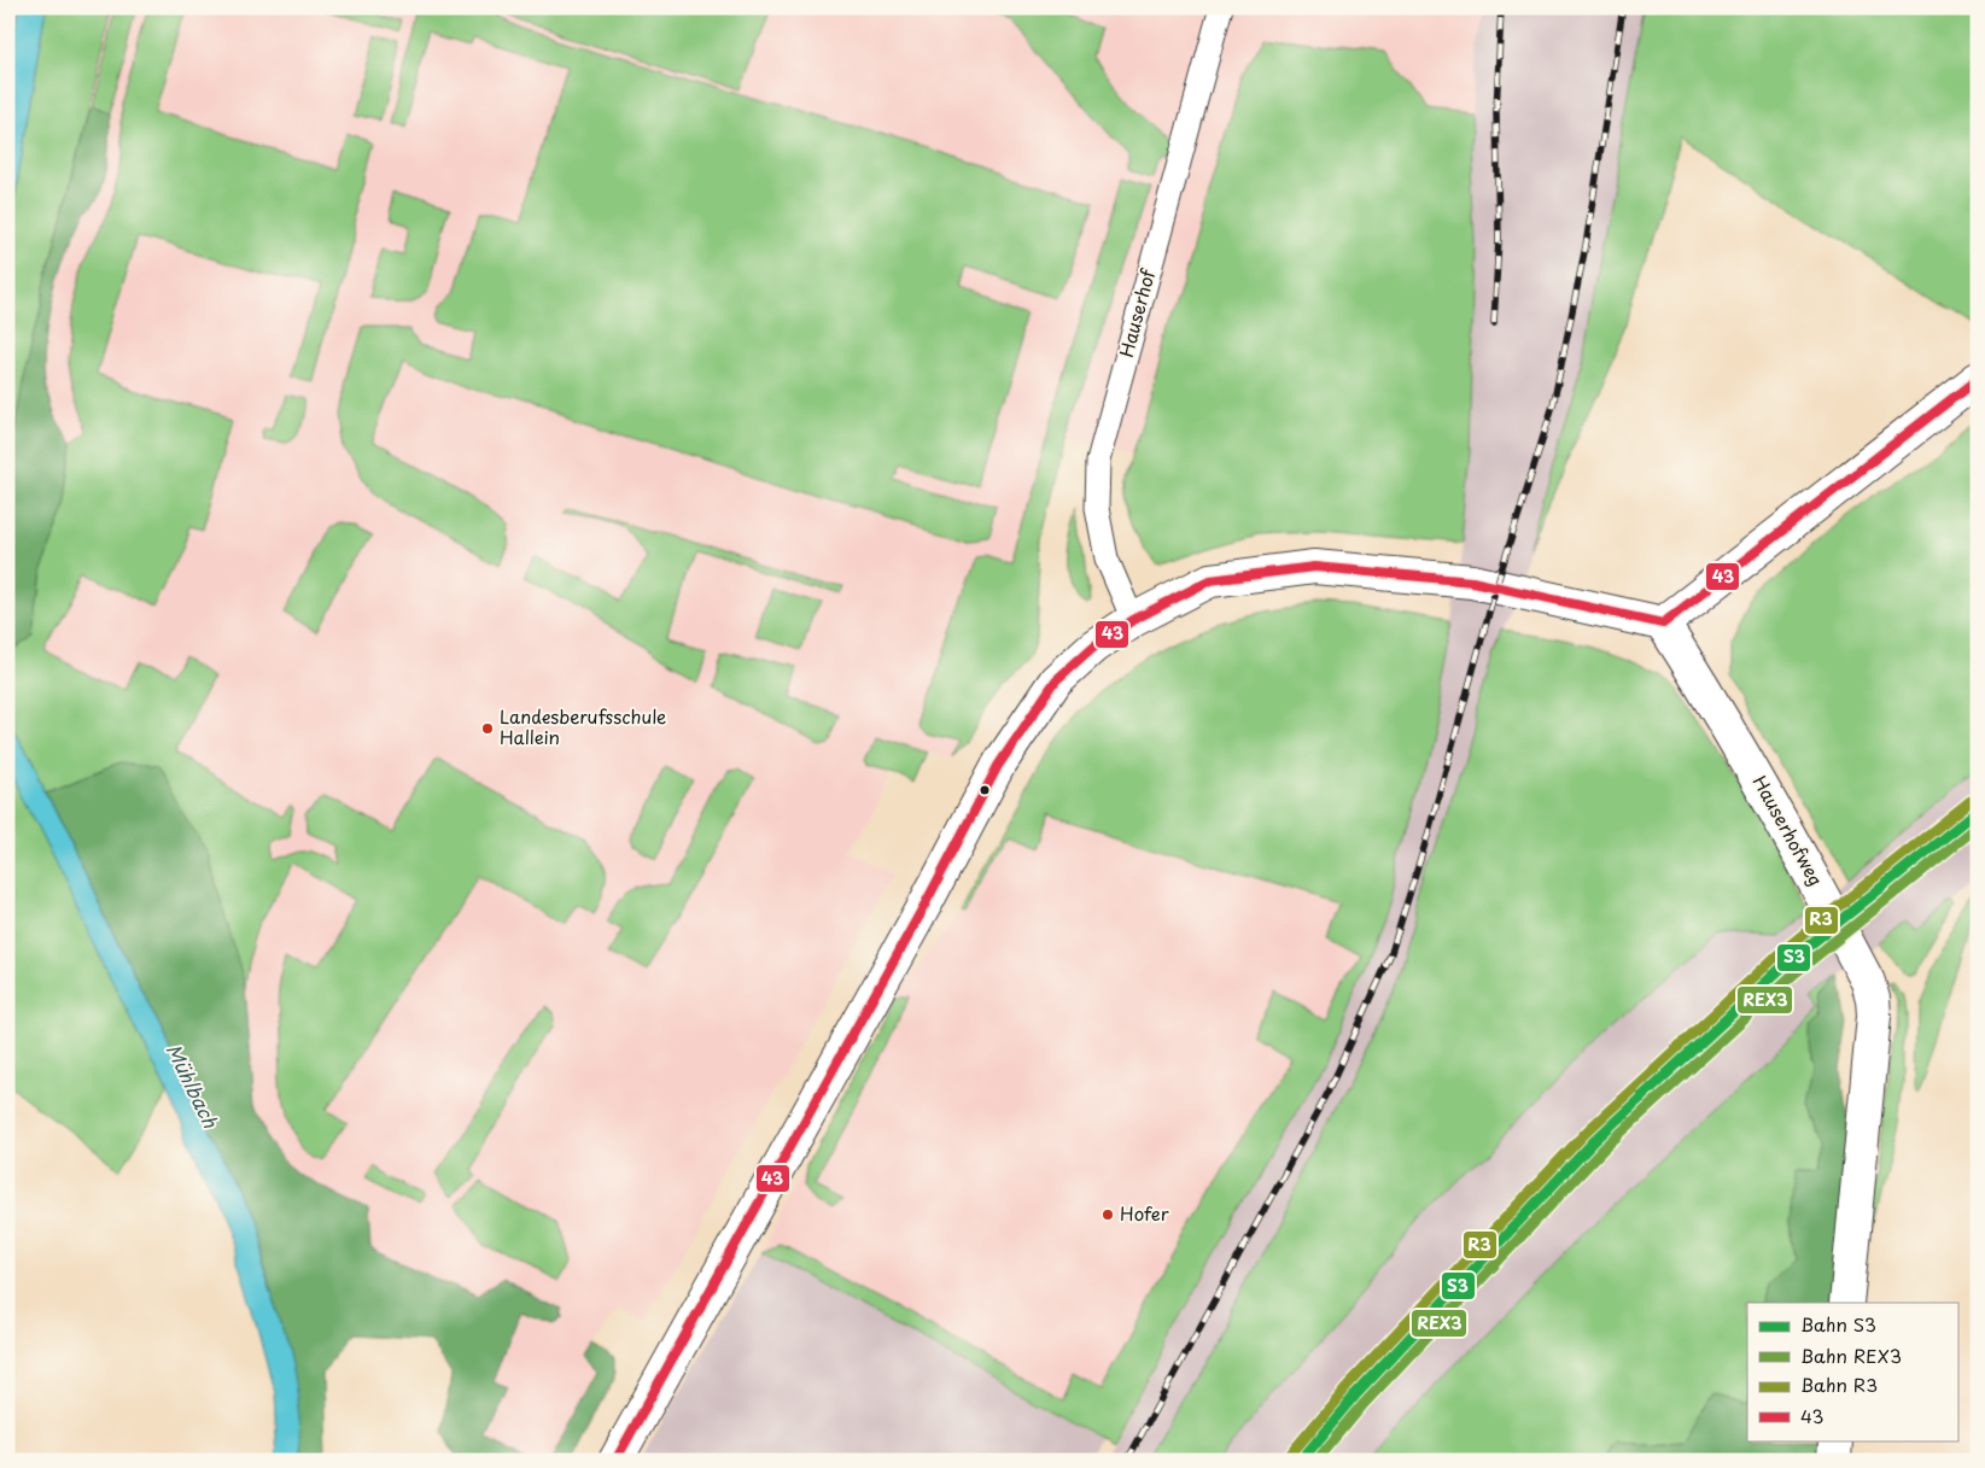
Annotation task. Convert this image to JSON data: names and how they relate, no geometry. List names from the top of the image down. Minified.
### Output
{"streets":{"street":["Hauserhofweg"],"lane":["Hauserhof"]},"water":["Mühlbach"],"places":["Landesberufsschule Hallein","Hofer"],"lines":["transit line 43","rail line R3","rail line S3","rail line REX3"],"legend":["Bahn S3","Bahn REX3","Bahn R3","43"]}
